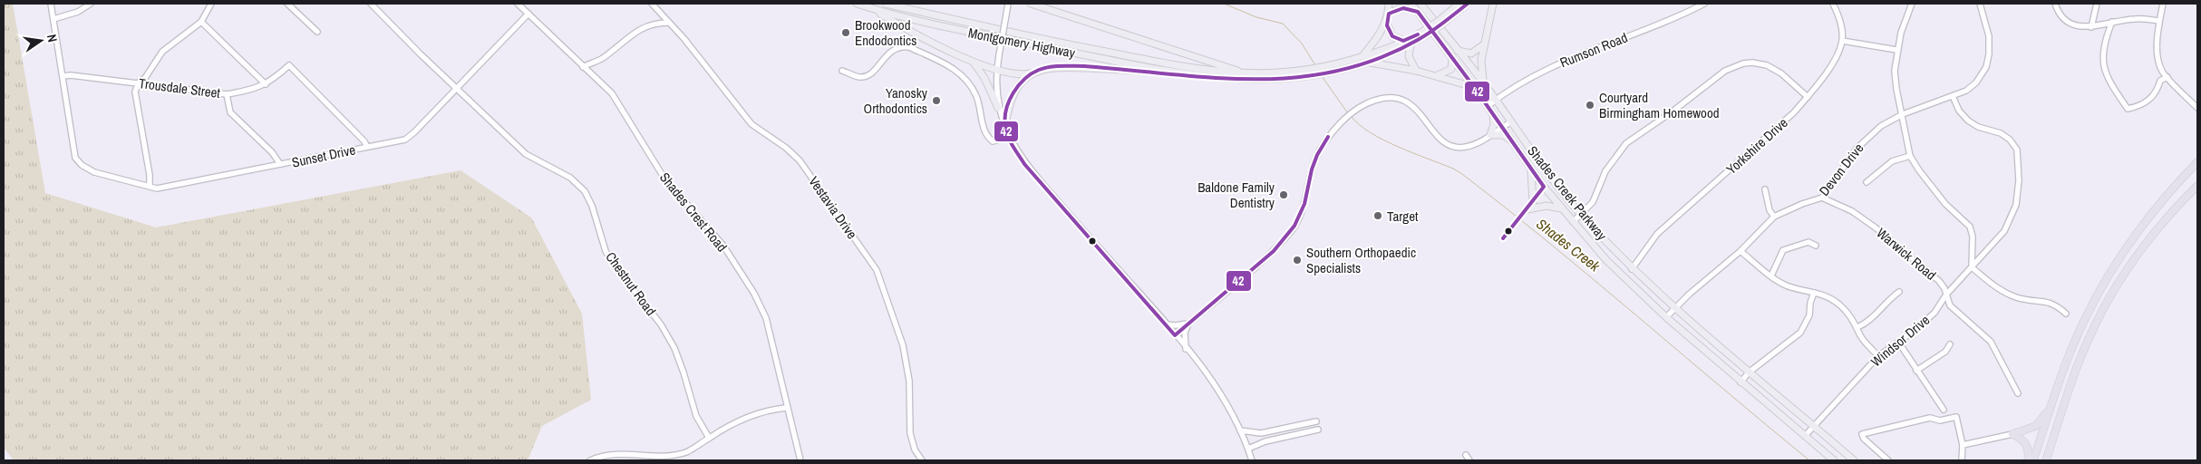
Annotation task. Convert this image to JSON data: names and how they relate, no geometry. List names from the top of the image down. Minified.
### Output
{"streets":{"main road":["Montgomery Highway","Shades Creek Parkway"],"street":["Rumson Road","Trousdale Street","Yorkshire Drive","Sunset Drive","Devon Drive","Vestavia Drive","Shades Crest Road","Warwick Road","Chestnut Road","Windsor Drive"]},"crossings":[["Montgomery Highway","Shades Creek Parkway"],["Rumson Road","Shades Creek Parkway"],["Trousdale Street","Sunset Drive"],["Yorkshire Drive","Shades Creek Parkway"],["Sunset Drive","Shades Crest Road"],["Sunset Drive","Chestnut Road"],["Devon Drive","Shades Creek Parkway"],["Devon Drive","Warwick Road"],["Devon Drive","Windsor Drive"],["Shades Creek Parkway","Windsor Drive"],["Warwick Road","Windsor Drive"]],"water":["Shades Creek"],"places":["Brookwood Endodontics","Yanosky Orthodontics","Courtyard Birmingham Homewood","Baldone Family Dentistry","Target","Southern Orthopaedic Specialists"],"lines":["transit line 42"],"north":"right"}
